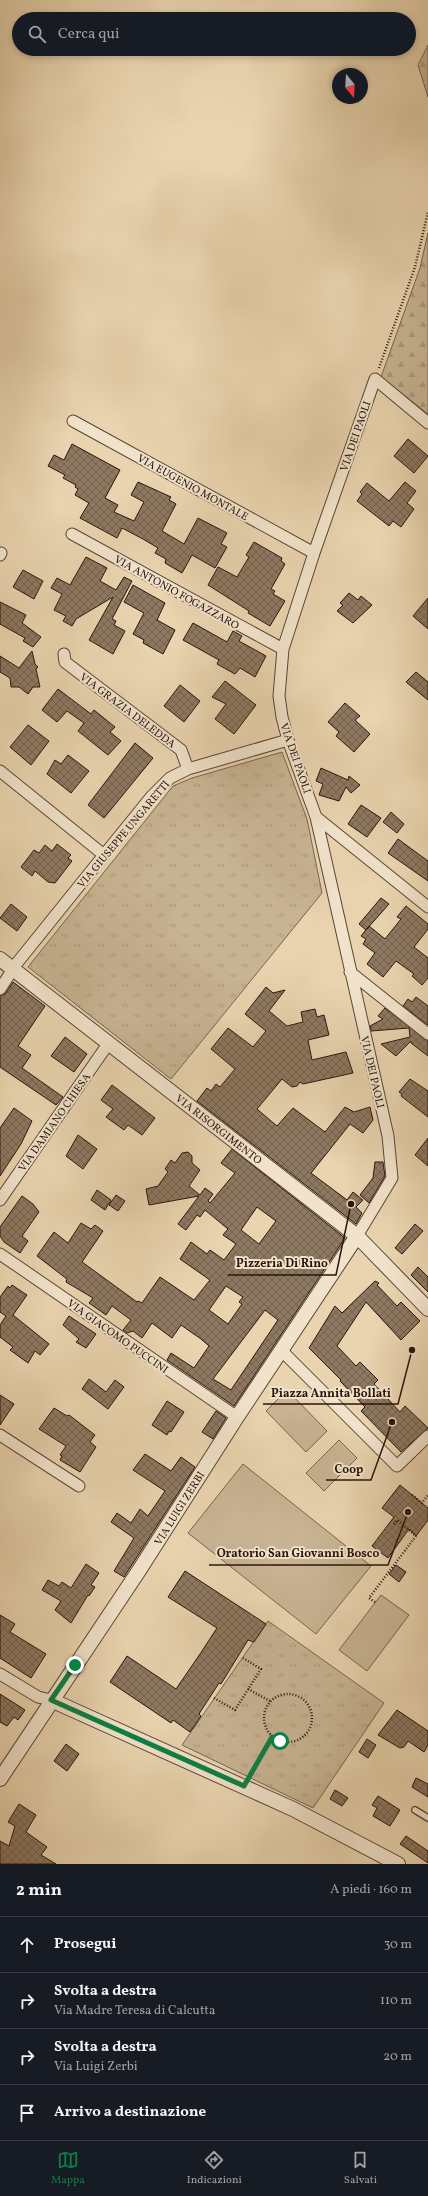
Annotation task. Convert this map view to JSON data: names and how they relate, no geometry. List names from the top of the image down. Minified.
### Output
{"streets":{"street":["VIA DEI PAOLI","VIA EUGENIO MONTALE","VIA ANTONIO FOGAZZARO","VIA GRAZIA DELEDDA","VIA GIUSEPPE UNGARETTI","VIA DAMIANO CHIESA","VIA RISORGIMENTO","VIA GIACOMO PUCCINI","VIA LUIGI ZERBI"]},"crossings":[["VIA DEI PAOLI","VIA EUGENIO MONTALE"],["VIA DEI PAOLI","VIA ANTONIO FOGAZZARO"],["VIA DEI PAOLI","VIA GIUSEPPE UNGARETTI"],["VIA DEI PAOLI","VIA RISORGIMENTO"],["VIA DEI PAOLI","VIA LUIGI ZERBI"],["VIA GRAZIA DELEDDA","VIA GIUSEPPE UNGARETTI"],["VIA GIUSEPPE UNGARETTI","VIA RISORGIMENTO"],["VIA DAMIANO CHIESA","VIA RISORGIMENTO"],["VIA RISORGIMENTO","VIA LUIGI ZERBI"],["VIA GIACOMO PUCCINI","VIA LUIGI ZERBI"]],"places":["Pizzeria Di Rino","Piazza Annita Bollati","Coop","Oratorio San Giovanni Bosco"],"north":"bottom","page":{"search":"Cerca qui","heading":["2 min","A piedi · 160 m"],"list":[["Prosegui","30 m"],["Svolta a destra","Via Madre Teresa di Calcutta","110 m"],["Svolta a destra","Via Luigi Zerbi","20 m"],"Arrivo a destinazione"],"nav":["Mappa","Indicazioni","Salvati"]}}
